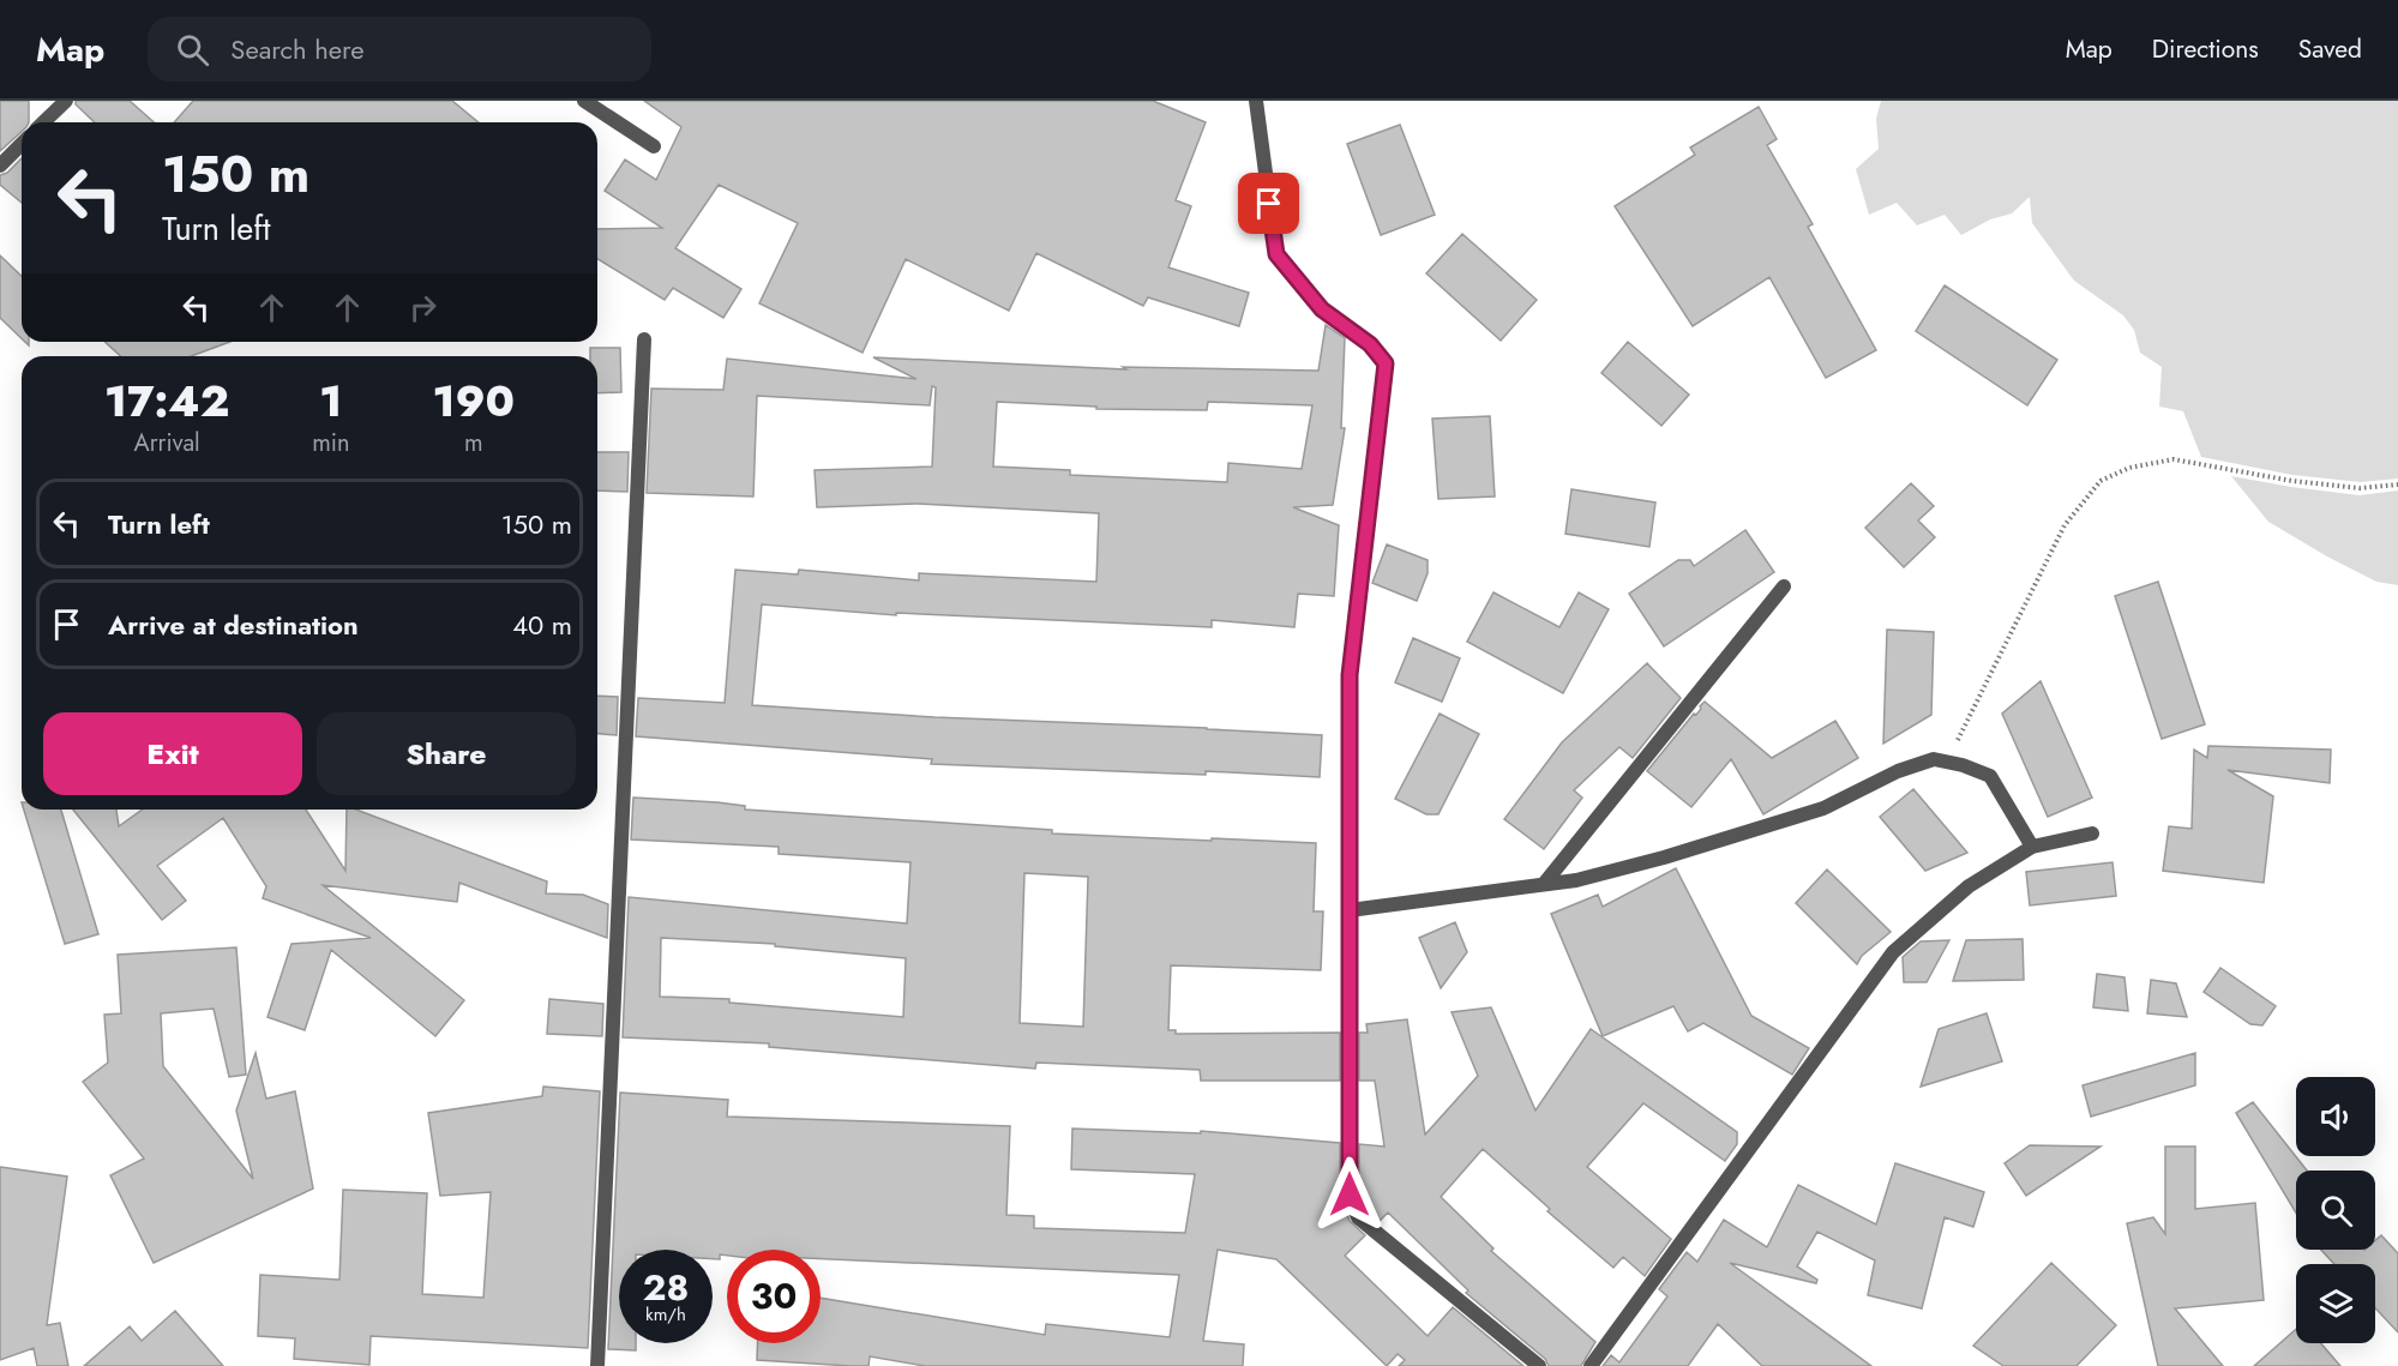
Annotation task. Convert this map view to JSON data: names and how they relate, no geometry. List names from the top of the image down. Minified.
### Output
{"page":{"header":"Map","search":"Search here","nav":["Map","Directions","Saved"],"turn":["150 m","Turn left"],"eta":["17:42","Arrival","1","min","190","m"],"list":[{"name":"Turn left","value":"150 m"},{"name":"Arrive at destination","value":"40 m"}],"buttons":["Exit","Share"],"speed":"28 km/h","limit":"30"}}
